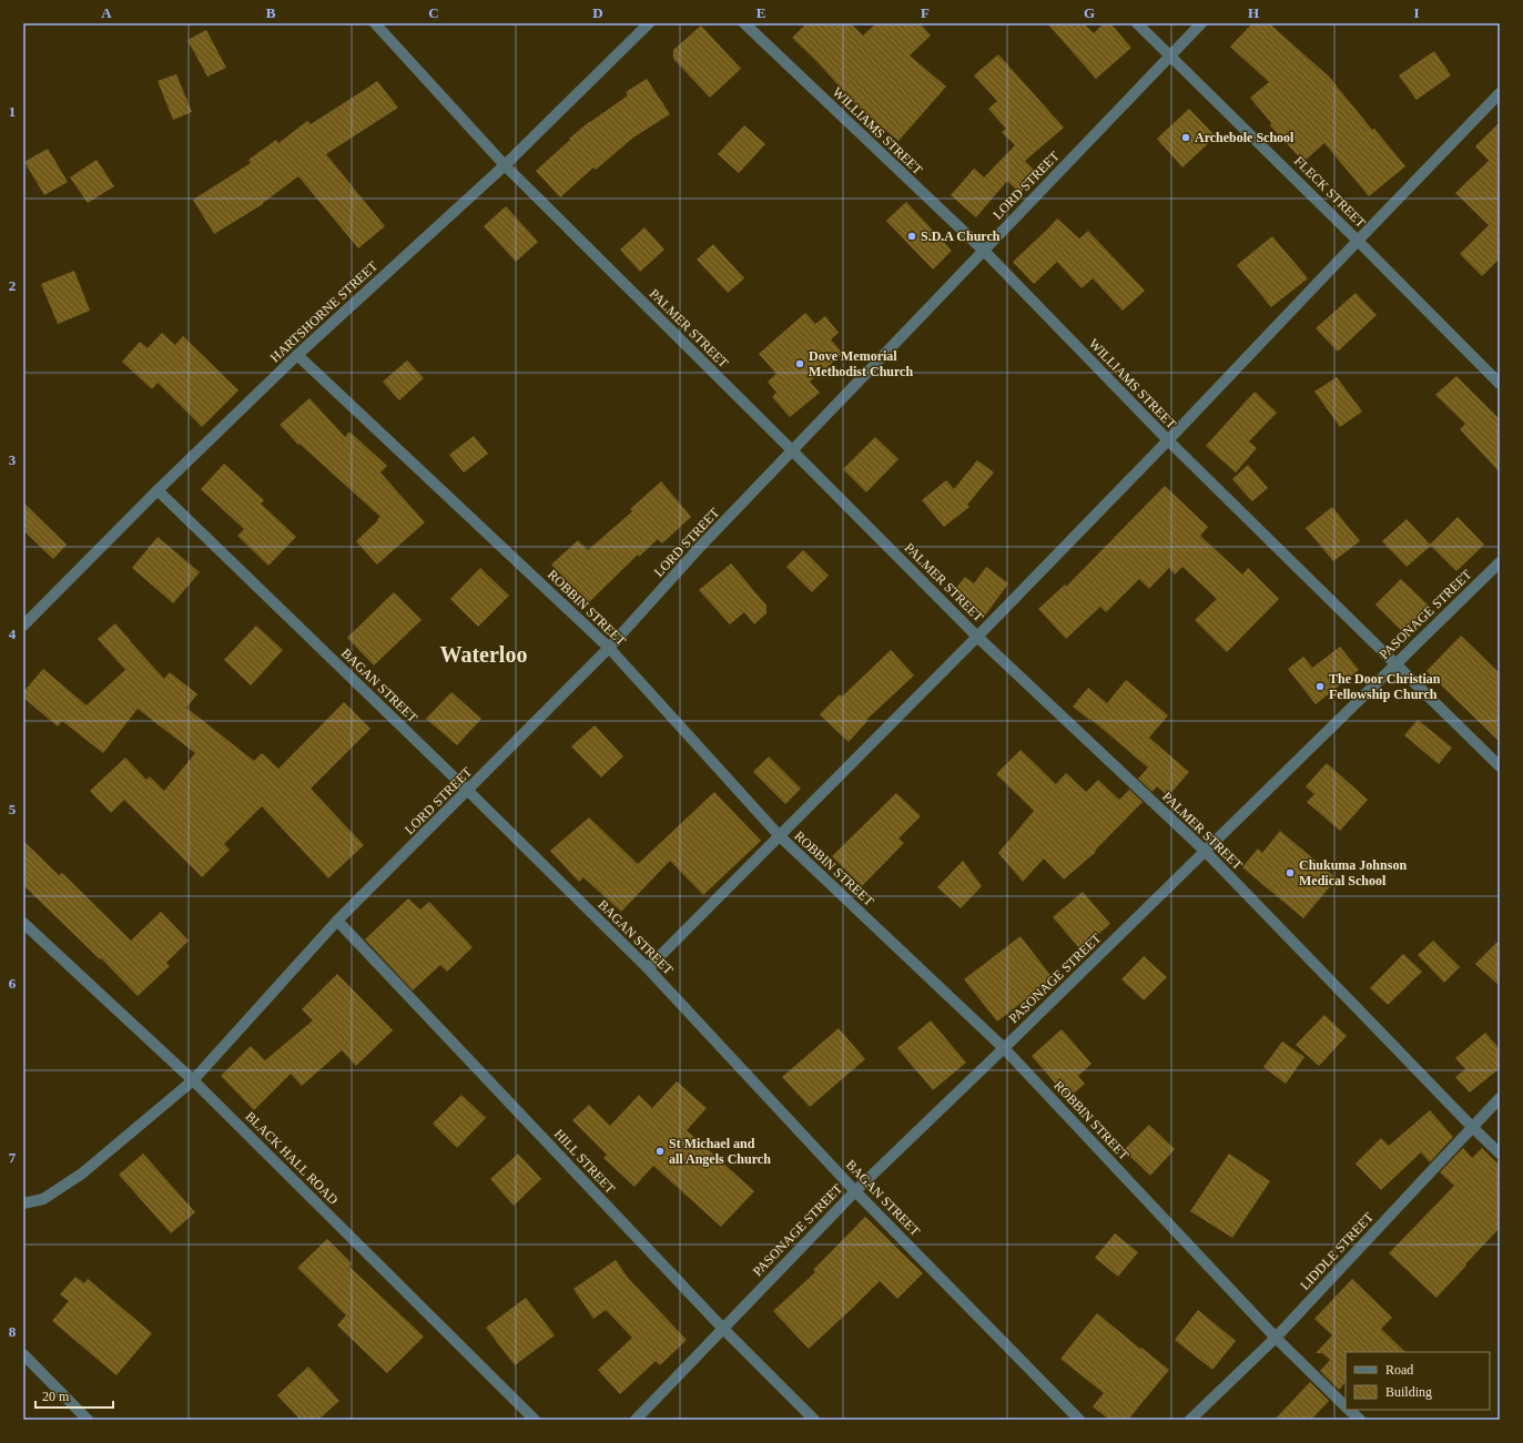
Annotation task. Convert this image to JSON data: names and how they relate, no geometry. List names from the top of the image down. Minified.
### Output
{"streets":{"street":["WILLIAMS STREET","LORD STREET","FLECK STREET","HARTSHORNE STREET","PALMER STREET","ROBBIN STREET","PASONAGE STREET","BAGAN STREET","BLACK HALL ROAD","HILL STREET","LIDDLE STREET"]},"crossings":[["WILLIAMS STREET","LORD STREET"],["WILLIAMS STREET","PASONAGE STREET"],["LORD STREET","FLECK STREET"],["LORD STREET","PALMER STREET"],["LORD STREET","ROBBIN STREET"],["LORD STREET","BAGAN STREET"],["LORD STREET","BLACK HALL ROAD"],["LORD STREET","HILL STREET"],["HARTSHORNE STREET","PALMER STREET"],["HARTSHORNE STREET","ROBBIN STREET"],["HARTSHORNE STREET","BAGAN STREET"],["PALMER STREET","PASONAGE STREET"],["PALMER STREET","LIDDLE STREET"],["ROBBIN STREET","PASONAGE STREET"],["ROBBIN STREET","LIDDLE STREET"],["PASONAGE STREET","BAGAN STREET"],["PASONAGE STREET","HILL STREET"]],"districts":["Waterloo"],"places":["Archebole School","S.D.A Church","Dove Memorial Methodist Church","The Door Christian Fellowship Church","Chukuma Johnson Medical School","St Michael and all Angels Church"],"legend":["Road","Building"],"scale_bar":"20 m","grid":{"columns":["A","B","C","D","E","F","G","H","I"],"rows":["1","2","3","4","5","6","7","8"]}}
